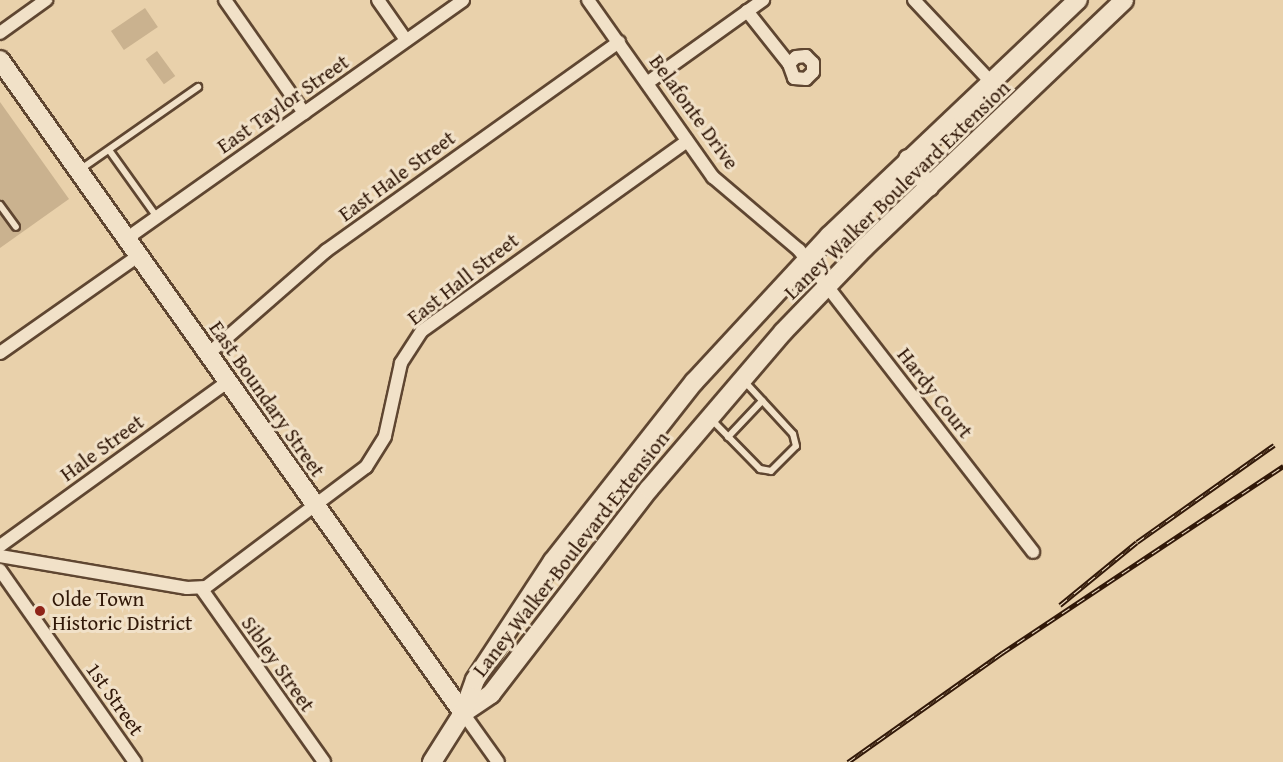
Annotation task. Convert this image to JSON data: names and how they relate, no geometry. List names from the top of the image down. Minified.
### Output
{"streets":{"main road":["Laney Walker Boulevard Extension","East Boundary Street"],"street":["East Taylor Street","Belafonte Drive","East Hale Street","East Hall Street","Hardy Court","Hale Street","Sibley Street","1st Street"]},"crossings":[["East Taylor Street","East Boundary Street"],["Belafonte Drive","East Hale Street"],["Belafonte Drive","Laney Walker Boulevard Extension"],["Belafonte Drive","East Hall Street"],["Belafonte Drive","Hardy Court"],["East Hale Street","East Boundary Street"],["Laney Walker Boulevard Extension","Hardy Court"],["Laney Walker Boulevard Extension","East Boundary Street"],["East Hall Street","East Boundary Street"],["East Hall Street","Sibley Street"],["East Boundary Street","Hale Street"]],"places":["Olde Town Historic District"]}
